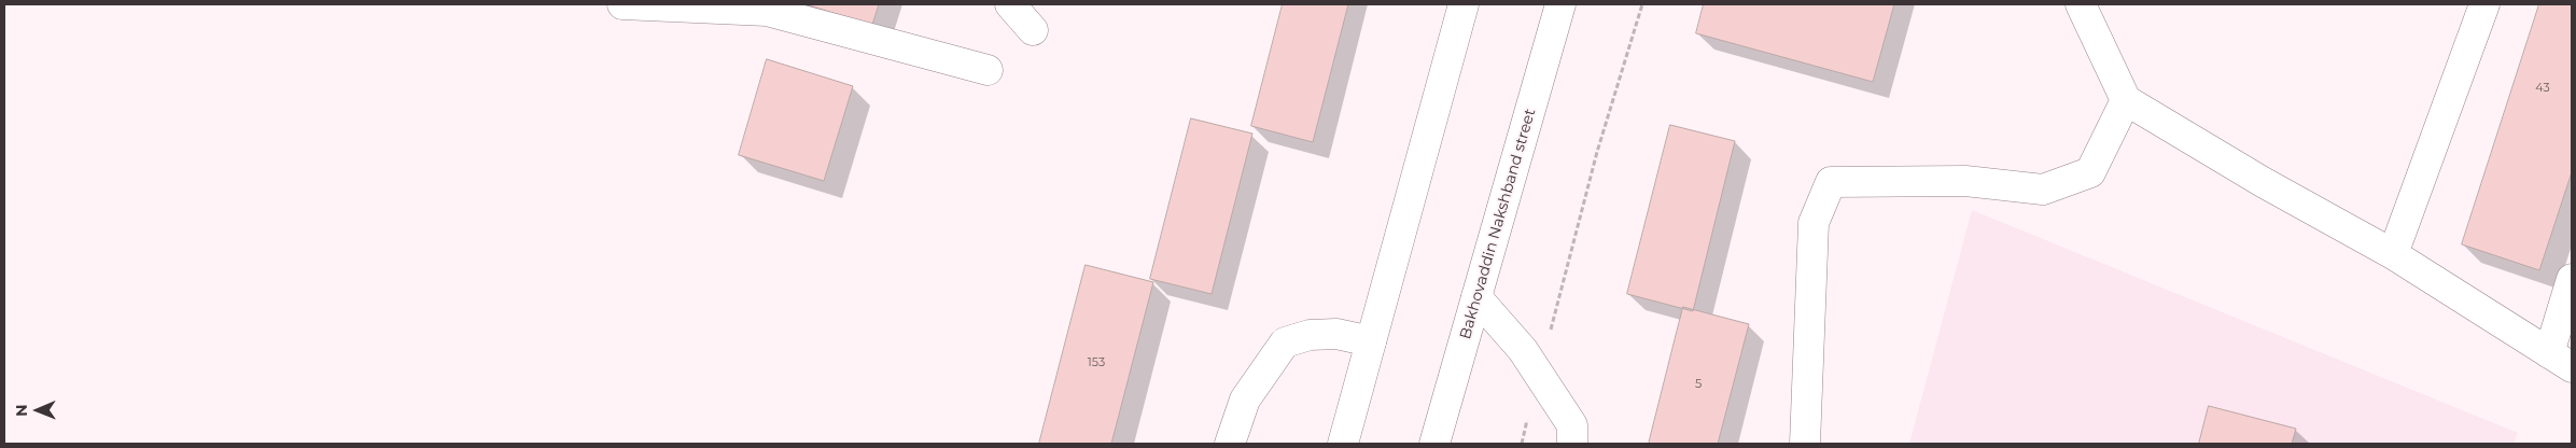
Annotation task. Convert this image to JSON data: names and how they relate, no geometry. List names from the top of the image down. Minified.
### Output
{"streets":{"street":["Bakhovaddin Nakshband street"]},"house_numbers":["43","153","5"],"north":"left"}
